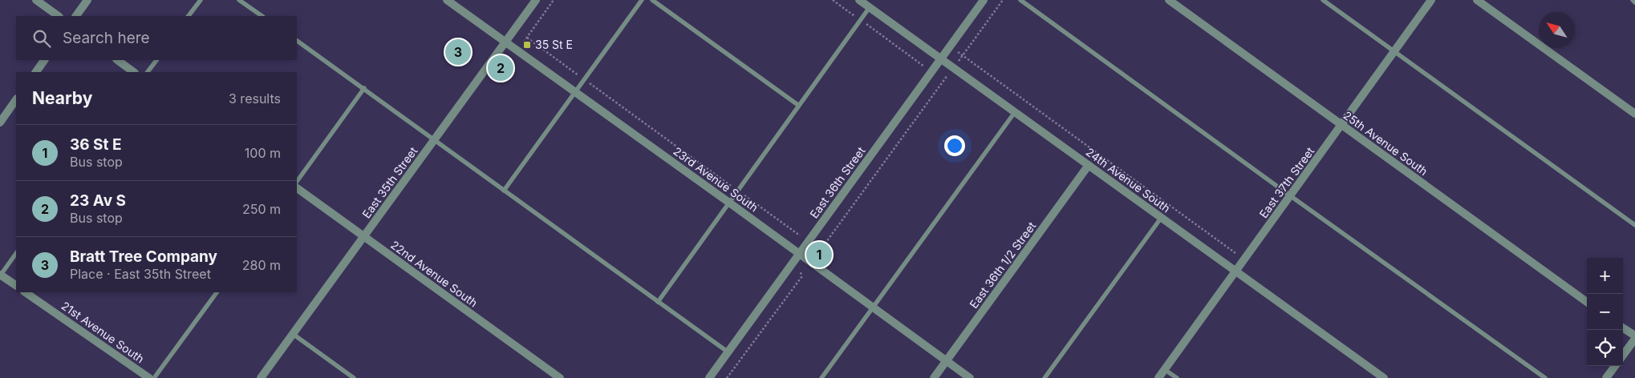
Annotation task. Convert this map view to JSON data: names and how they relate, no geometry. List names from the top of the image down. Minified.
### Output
{"streets":{"street":["25th Avenue South","23rd Avenue South","24th Avenue South","East 35th Street","East 36th Street","East 37th Street","East 36th 1/2 Street","22nd Avenue South","21st Avenue South"]},"crossings":[["25th Avenue South","East 37th Street"],["23rd Avenue South","East 35th Street"],["23rd Avenue South","East 36th Street"],["23rd Avenue South","East 36th 1/2 Street"],["24th Avenue South","East 36th Street"],["24th Avenue South","East 37th Street"],["24th Avenue South","East 36th 1/2 Street"],["East 35th Street","22nd Avenue South"]],"places":{"transit":["35 St E"]},"north":"top left","page":{"search":"Search here","pins":["3","2","1"],"heading":["Nearby","3 results"],"list":[{"mark":"1","name":"36 St E","note":"Bus stop","value":"100 m"},{"mark":"2","name":"23 Av S","note":"Bus stop","value":"250 m"},{"mark":"3","name":"Bratt Tree Company","note":"Place · East 35th Street","value":"280 m"}],"map_buttons":["+","−"]}}
